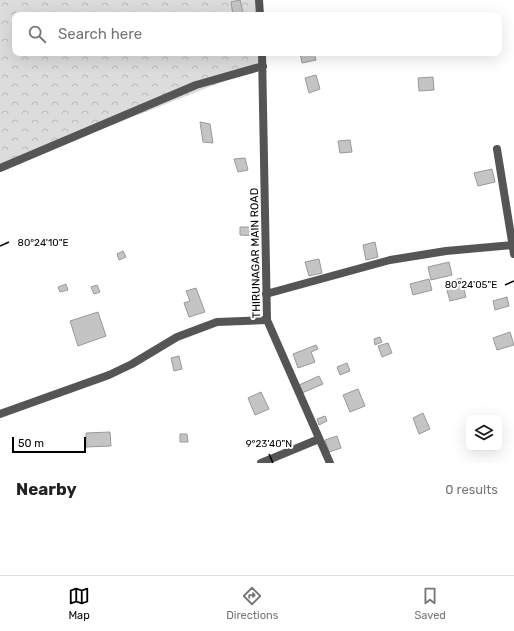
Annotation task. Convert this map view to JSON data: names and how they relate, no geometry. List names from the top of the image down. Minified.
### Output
{"streets":{"street":["THIRUNAGAR MAIN ROAD"]},"scale_bar":"50 m","page":{"search":"Search here","scale":"50 m","heading":["Nearby","0 results"],"nav":["Map","Directions","Saved"]},"coordinates":["80°24'10\"E","80°24'05\"E","9°23'40\"N"]}
